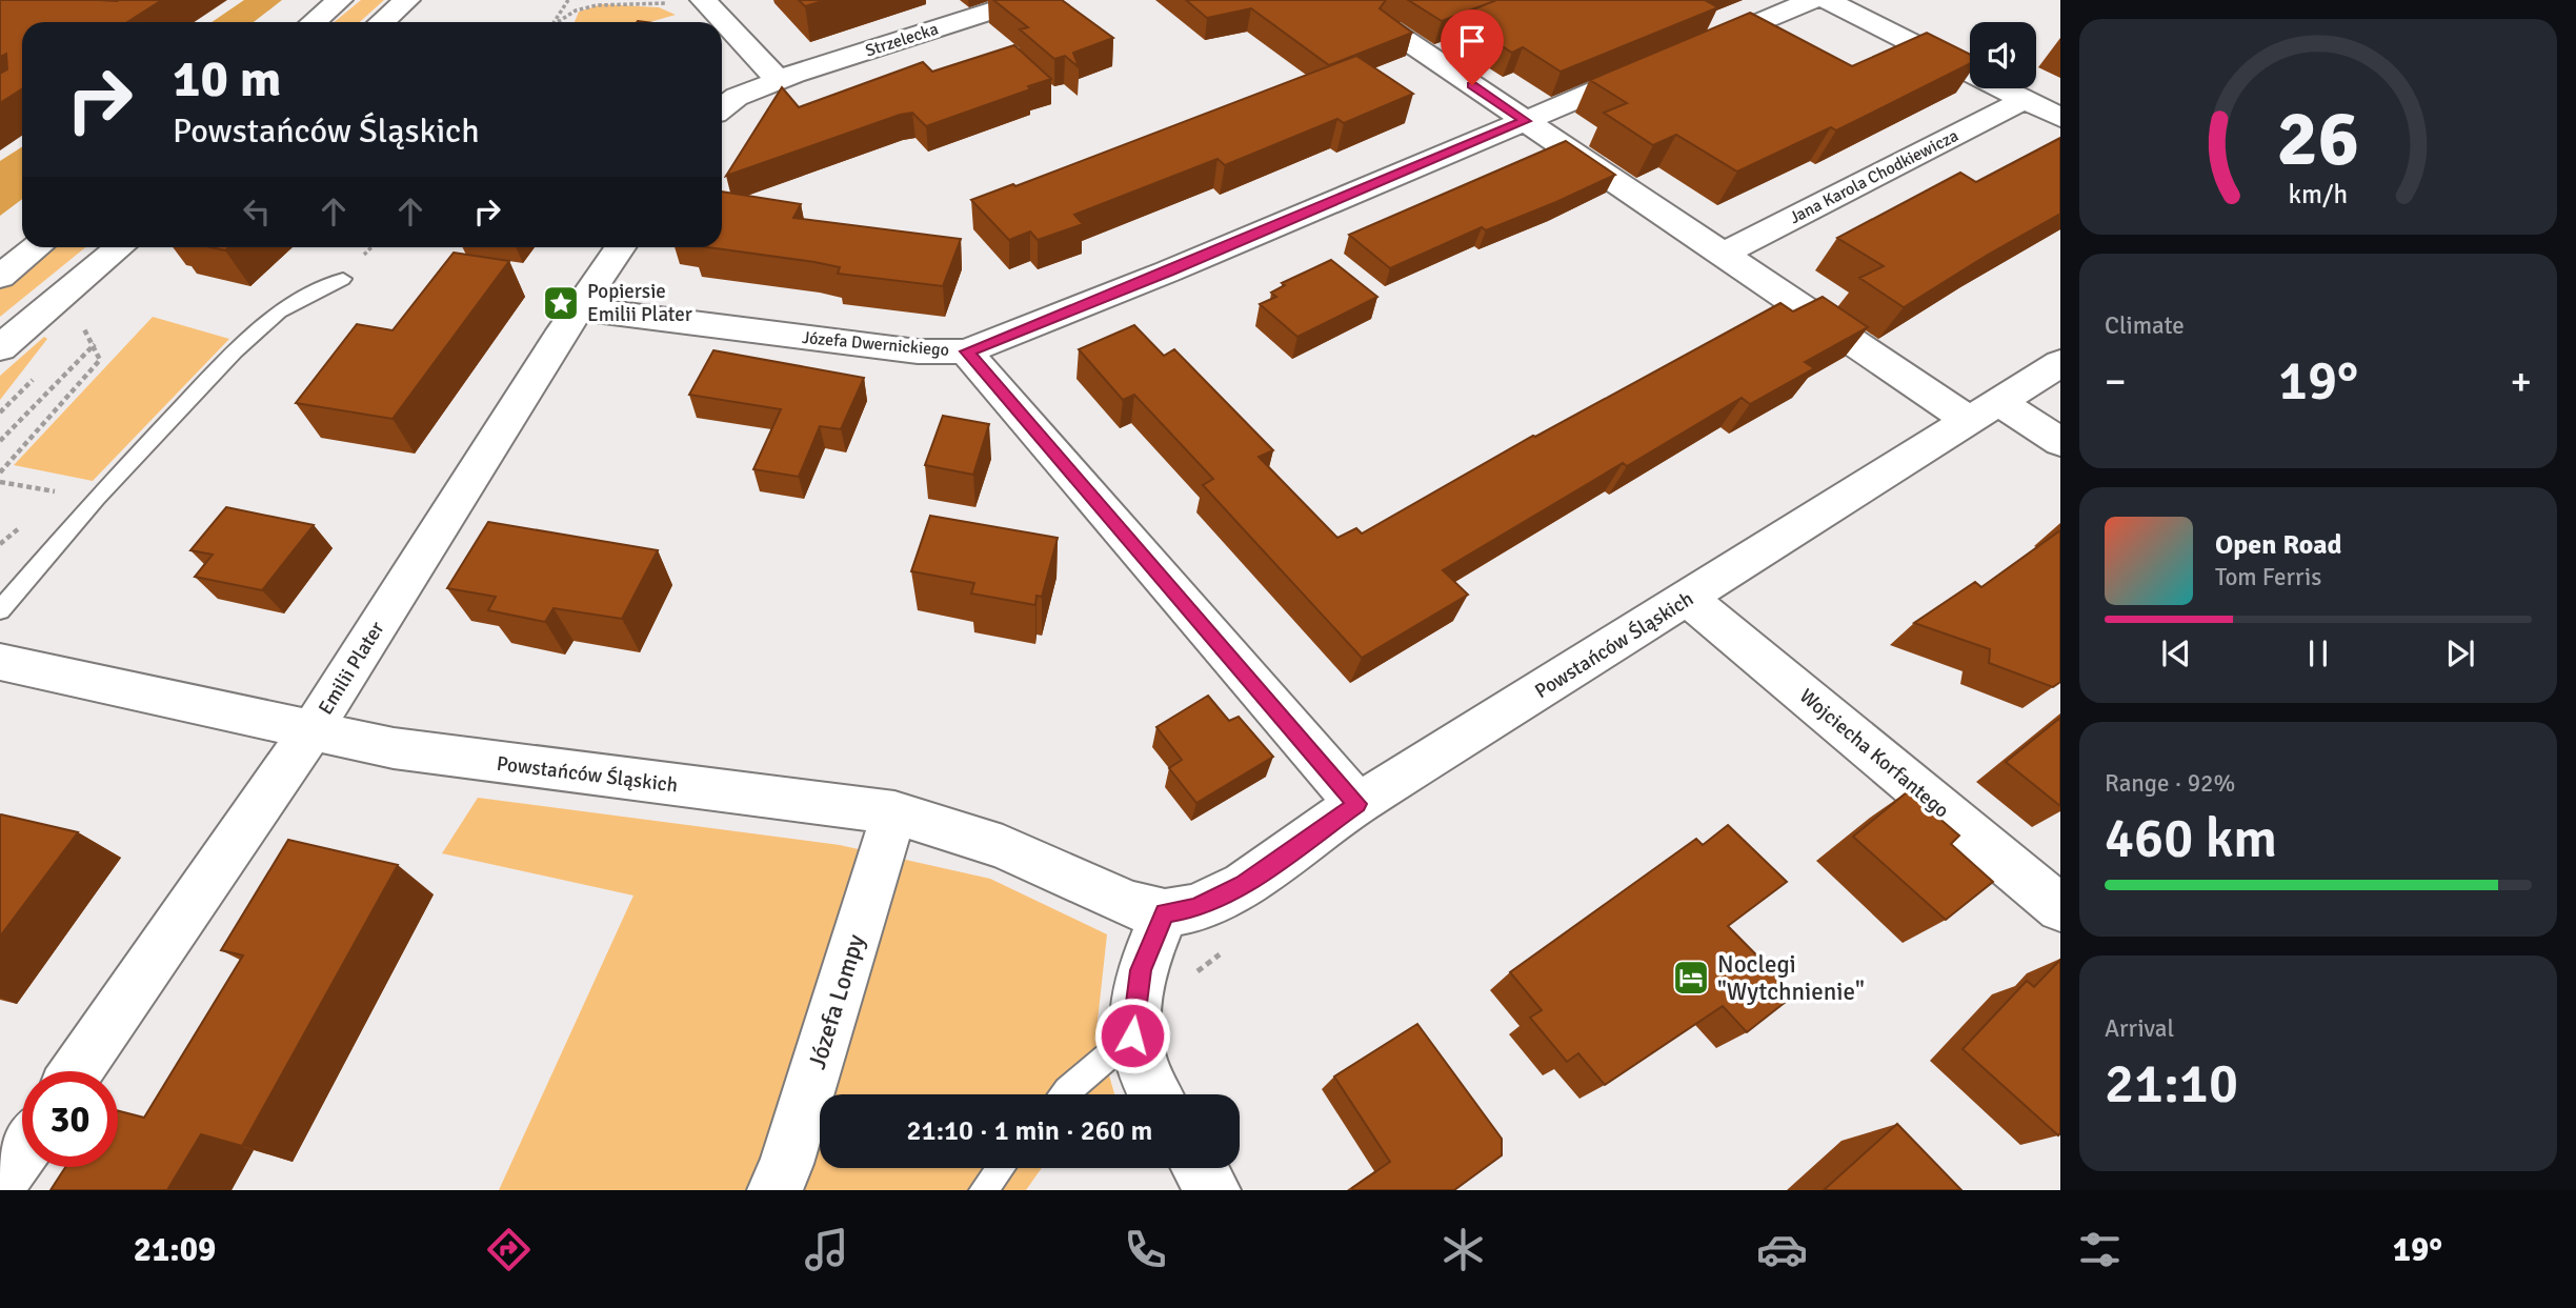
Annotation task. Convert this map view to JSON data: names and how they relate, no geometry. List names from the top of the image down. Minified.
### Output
{"streets":{"street":["Strzelecka","Jana Karola Chodkiewicza","Józefa Dwernickiego","Powstańców Śląskich","Emilii Plater","Wojciecha Korfantego","Józefa Lompy"]},"crossings":[["Józefa Dwernickiego","Emilii Plater"],["Powstańców Śląskich","Emilii Plater"],["Powstańców Śląskich","Wojciecha Korfantego"],["Powstańców Śląskich","Józefa Lompy"]],"places":{"place":["Popiersie Emilii Plater"],"hotel":["Noclegi \"Wytchnienie\""]},"page":{"turn":["10 m","Powstańców Śląskich"],"tile":["Climate",["Range · 92%","460 km"],["Arrival","21:10"]],"heat":["−","19°","+"],"song":["Open Road","Tom Ferris"],"limit":"30","trip":"21:10 · 1 min · 260 m","tabs":["21:09","19°"],"gauge":["26","km/h"]}}
